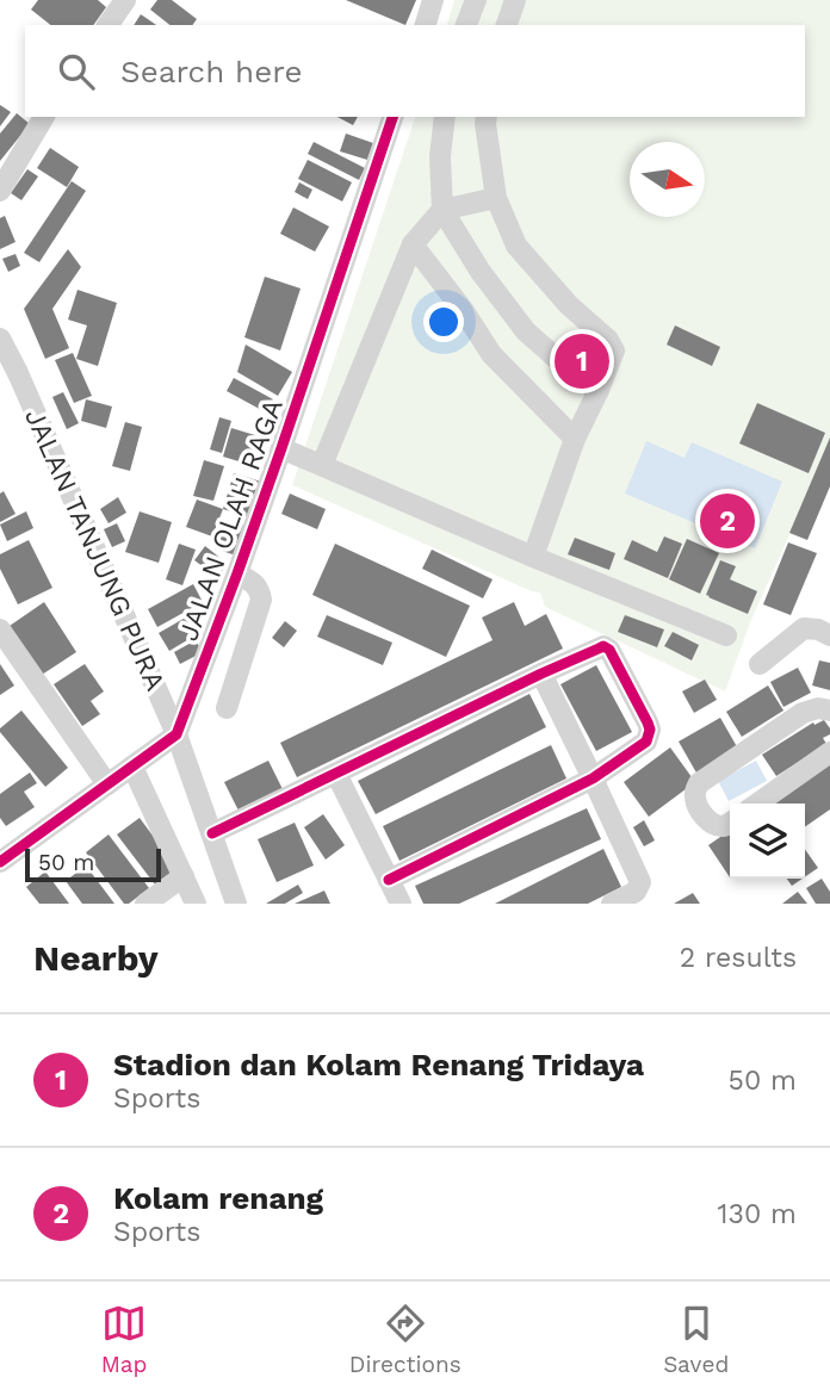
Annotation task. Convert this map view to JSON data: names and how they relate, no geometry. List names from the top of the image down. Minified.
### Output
{"streets":{"street":["JALAN OLAH RAGA","JALAN TANJUNG PURA"]},"crossings":[["JALAN OLAH RAGA","JALAN TANJUNG PURA"]],"scale_bar":"50 m","north":"right","page":{"search":"Search here","pins":["1","2"],"scale":"50 m","heading":["Nearby","2 results"],"list":[{"mark":"1","name":"Stadion dan Kolam Renang Tridaya","note":"Sports","value":"50 m"},{"mark":"2","name":"Kolam renang","note":"Sports","value":"130 m"}],"nav":["Map","Directions","Saved"]}}
